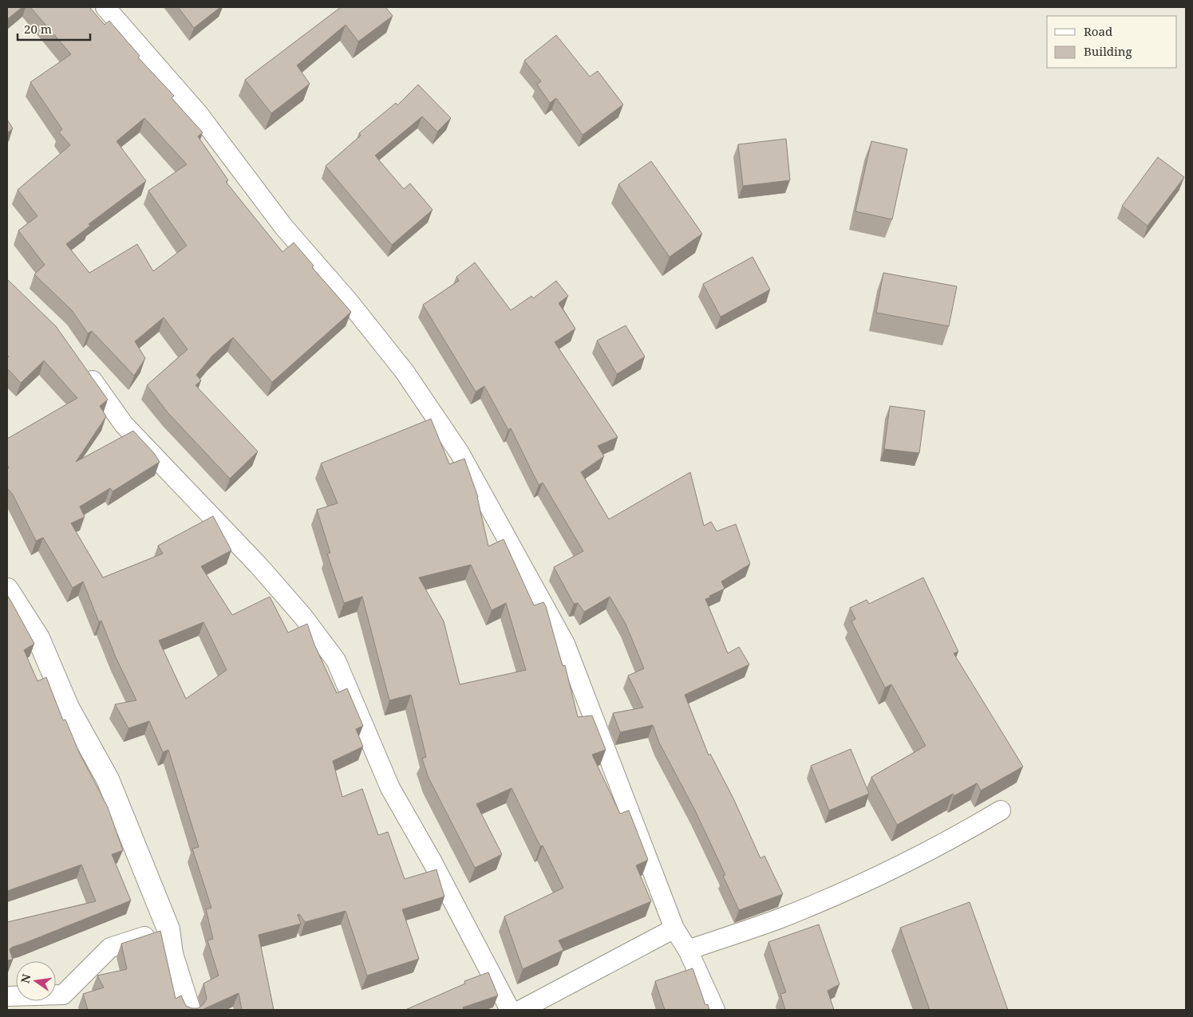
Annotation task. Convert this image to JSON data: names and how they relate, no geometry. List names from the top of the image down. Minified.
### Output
{"legend":["Road","Building"],"scale_bar":"20 m","north":"left"}
